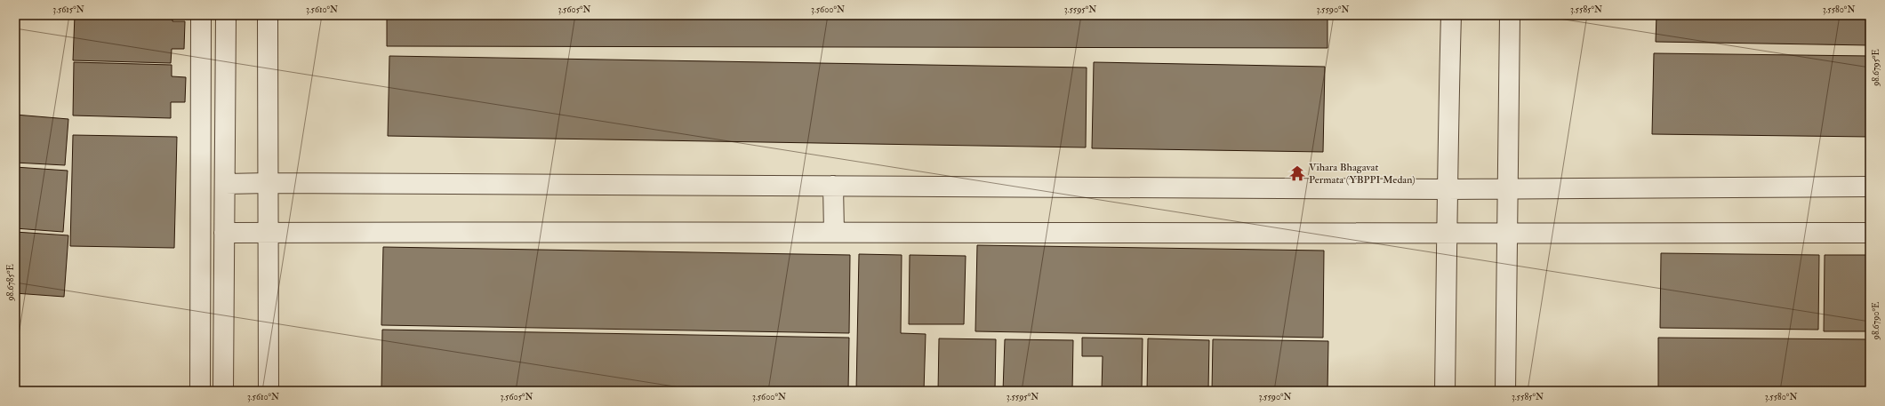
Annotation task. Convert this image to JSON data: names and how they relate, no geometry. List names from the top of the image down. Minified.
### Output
{"places":{"temple":["Vihara Bhagavat Permata (YBPPI Medan)"]},"coordinates":["3.5615°N","3.5610°N","3.5605°N","3.5600°N","3.5595°N","3.5590°N","3.5585°N","3.5580°N","98.6795°E","98.6785°E","98.6790°E"]}
